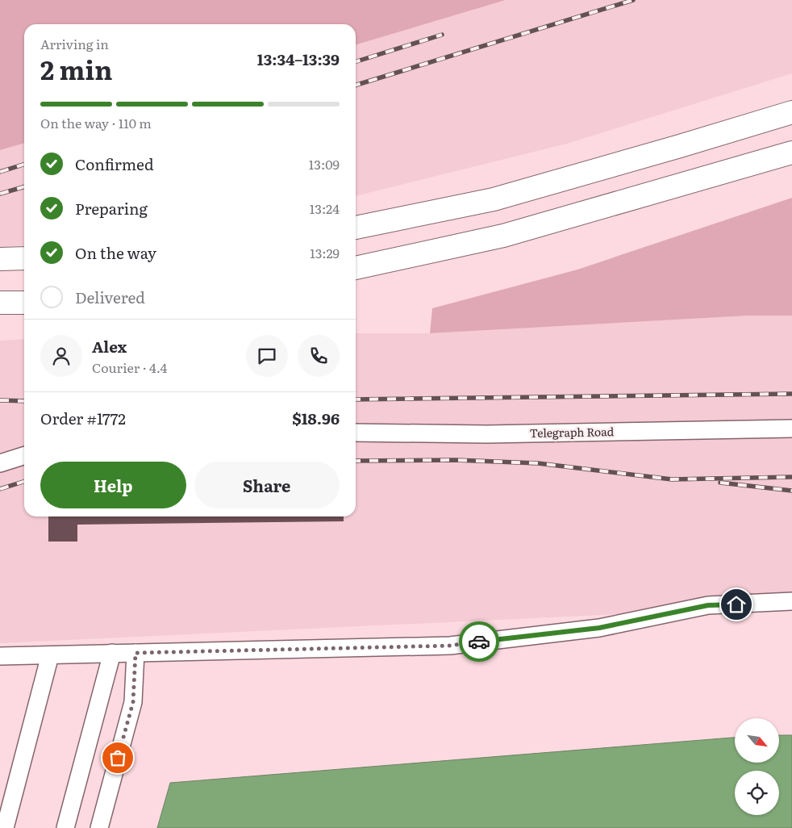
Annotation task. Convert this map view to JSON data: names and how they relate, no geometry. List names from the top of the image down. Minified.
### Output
{"streets":{"street":["Telegraph Road"]},"north":"bottom right","page":{"heading":["2 min","Arriving in","13:34–13:39"],"panel":["Alex","Courier · 4.4","Order #1772","$18.96"],"bar":"On the way · 110 m","list":[["Confirmed","13:09"],["Preparing","13:24"],["On the way","13:29"],"Delivered"],"buttons":["Help","Share"]}}
